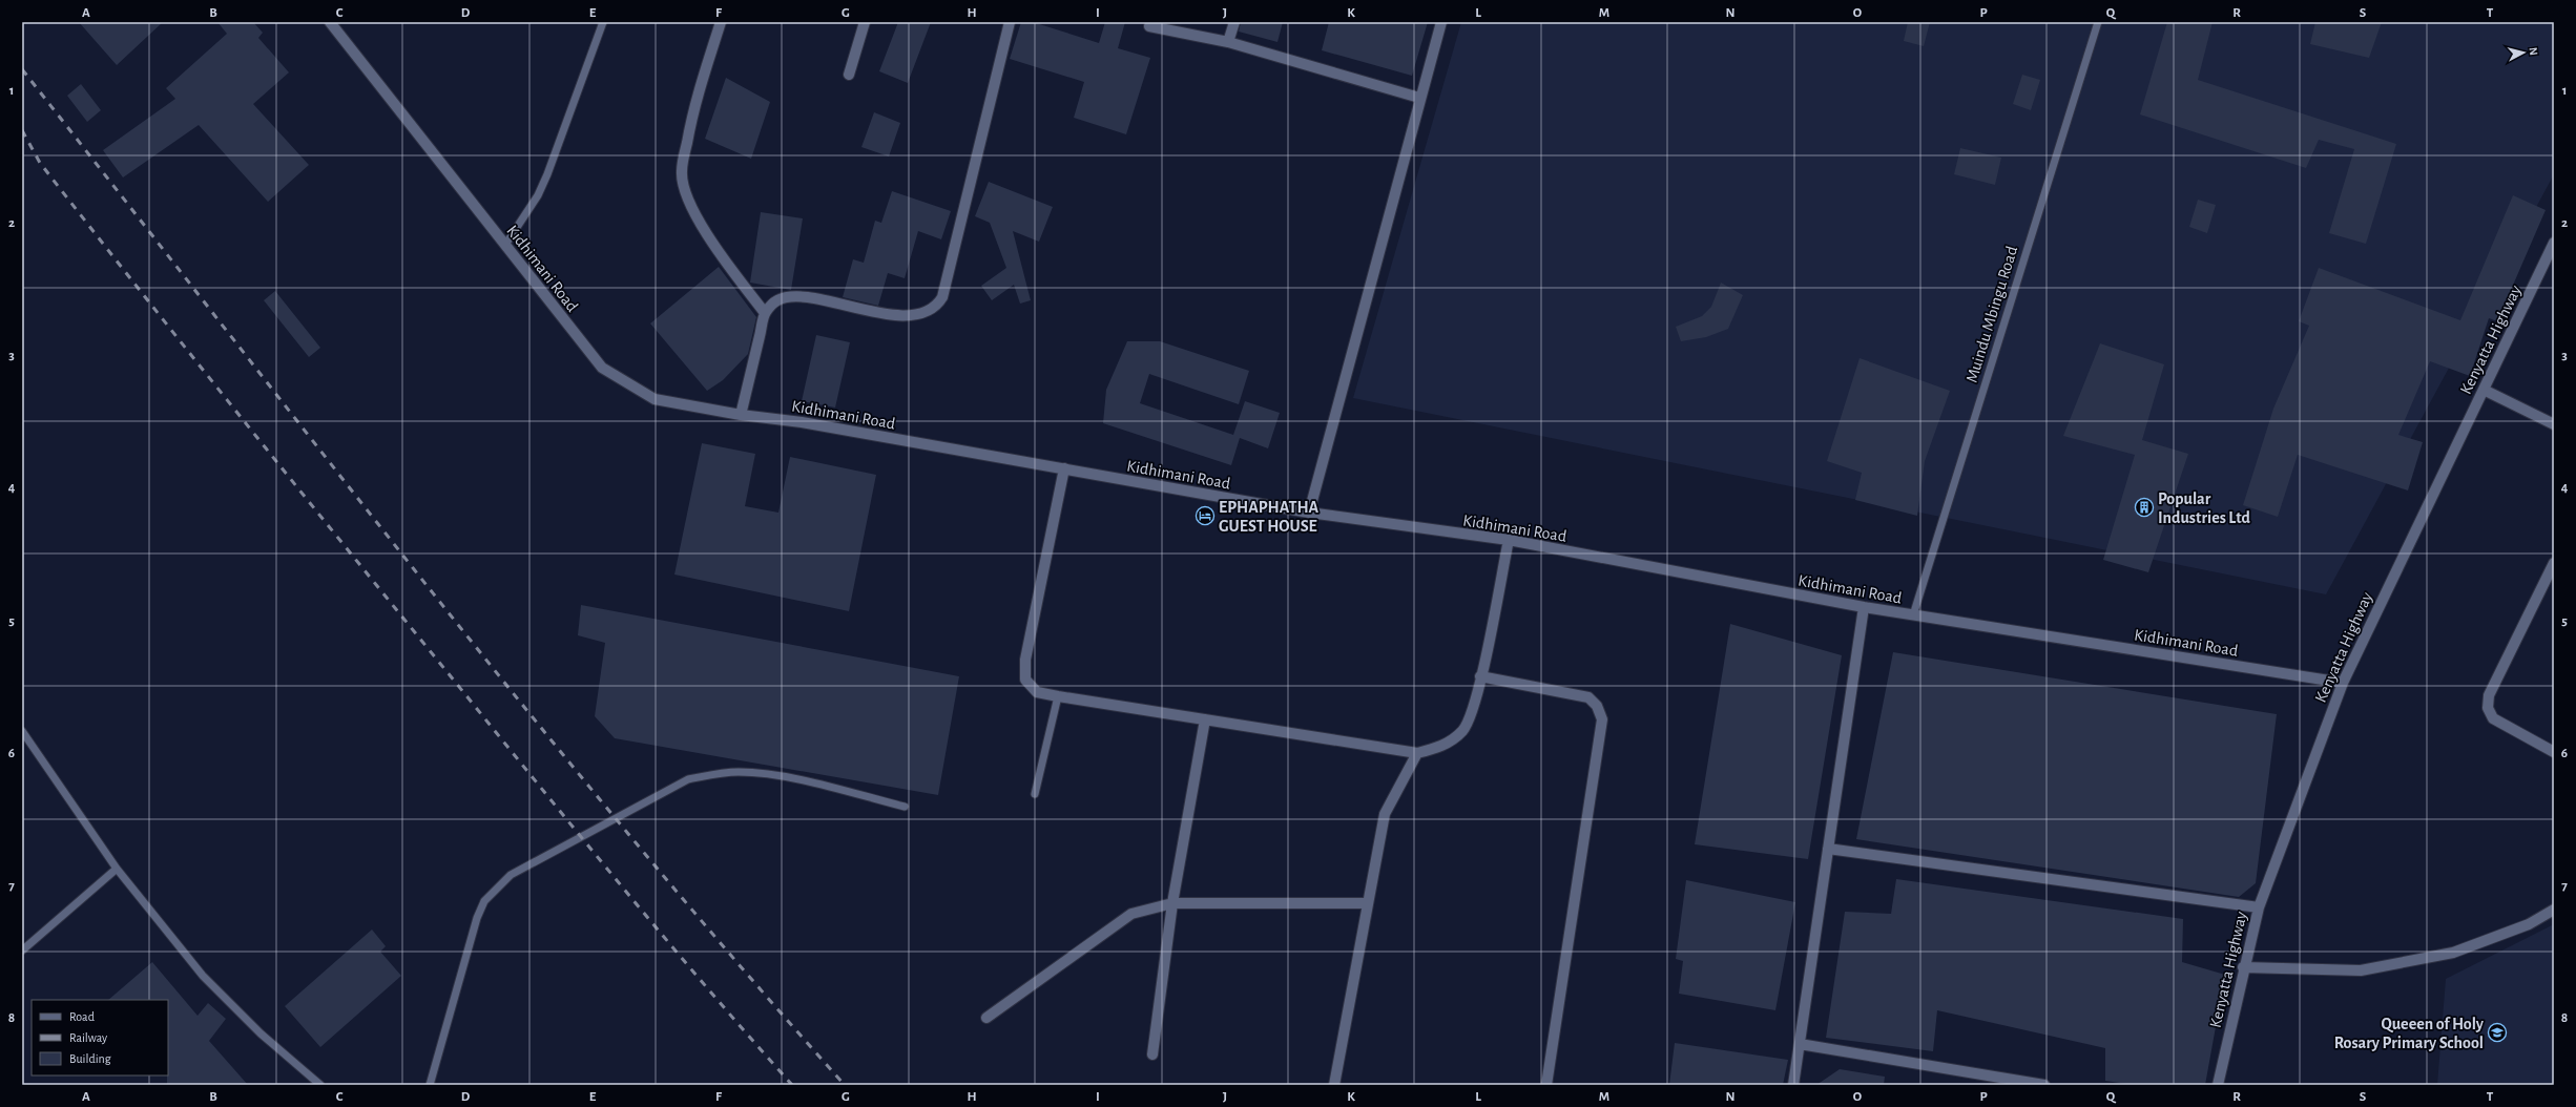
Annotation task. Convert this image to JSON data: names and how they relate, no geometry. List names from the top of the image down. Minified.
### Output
{"streets":{"street":["Kidhimani Road","Kenyatta Highway"],"lane":["Muindu Mbingu Road"]},"crossings":[["Kidhimani Road","Muindu Mbingu Road"],["Kidhimani Road","Kenyatta Highway"]],"places":{"building":["Popular Industries Ltd"],"hotel":["EPHAPHATHA GUEST HOUSE"],"school or university":["Queeen of Holy Rosary Primary School"]},"legend":["Road","Railway","Building"],"north":"right","grid":{"columns":["A","B","C","D","E","F","G","H","I","J","K","L","M","N","O","P","Q","R","S","T"],"rows":["1","2","3","4","5","6","7","8"]}}
